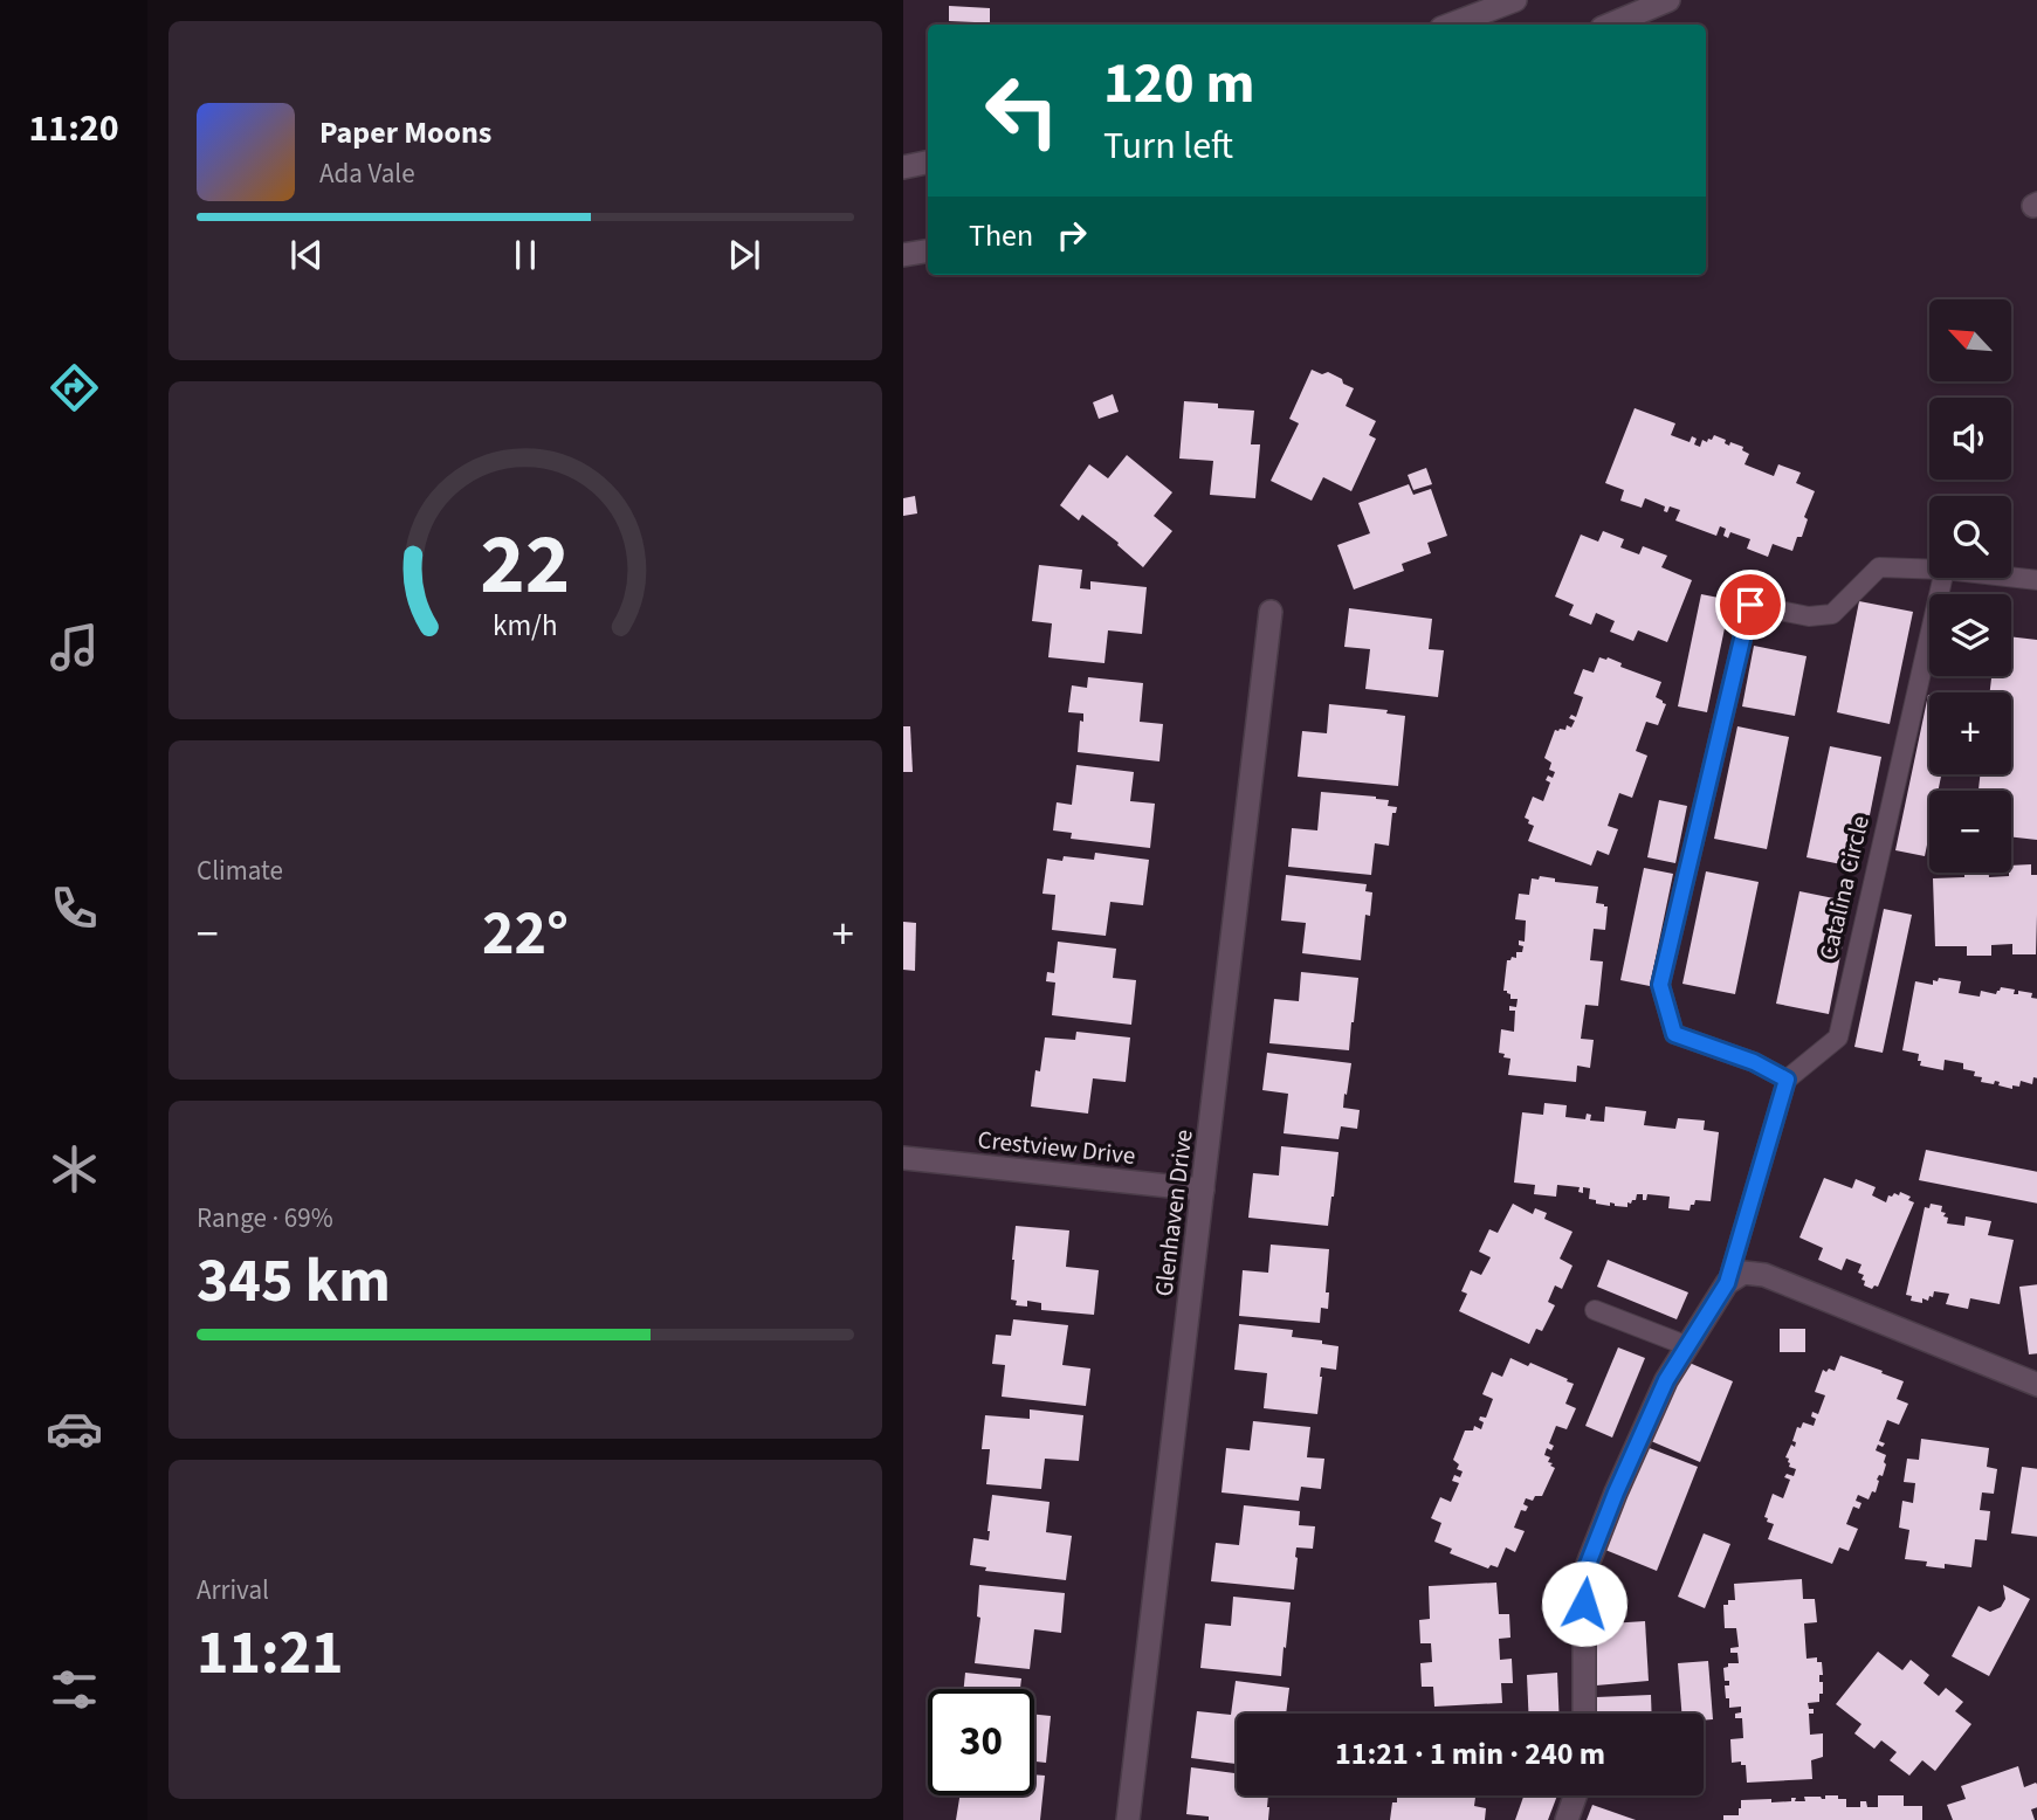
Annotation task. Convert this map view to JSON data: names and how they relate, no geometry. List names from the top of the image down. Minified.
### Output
{"streets":{"street":["Crestview Drive","Glenhaven Drive"],"lane":["Catalina Circle"]},"crossings":[["Crestview Drive","Glenhaven Drive"]],"north":"top left","page":{"tabs":"11:20","turn":["120 m","Turn left"],"song":["Paper Moons","Ada Vale"],"then":"Then","map_buttons":["+","−"],"tile":["Climate",["Range · 69%","345 km"],["Arrival","11:21"]],"heat":["−","22°","+"],"limit":"30","trip":"11:21 · 1 min · 240 m","gauge":["22","km/h"]}}
